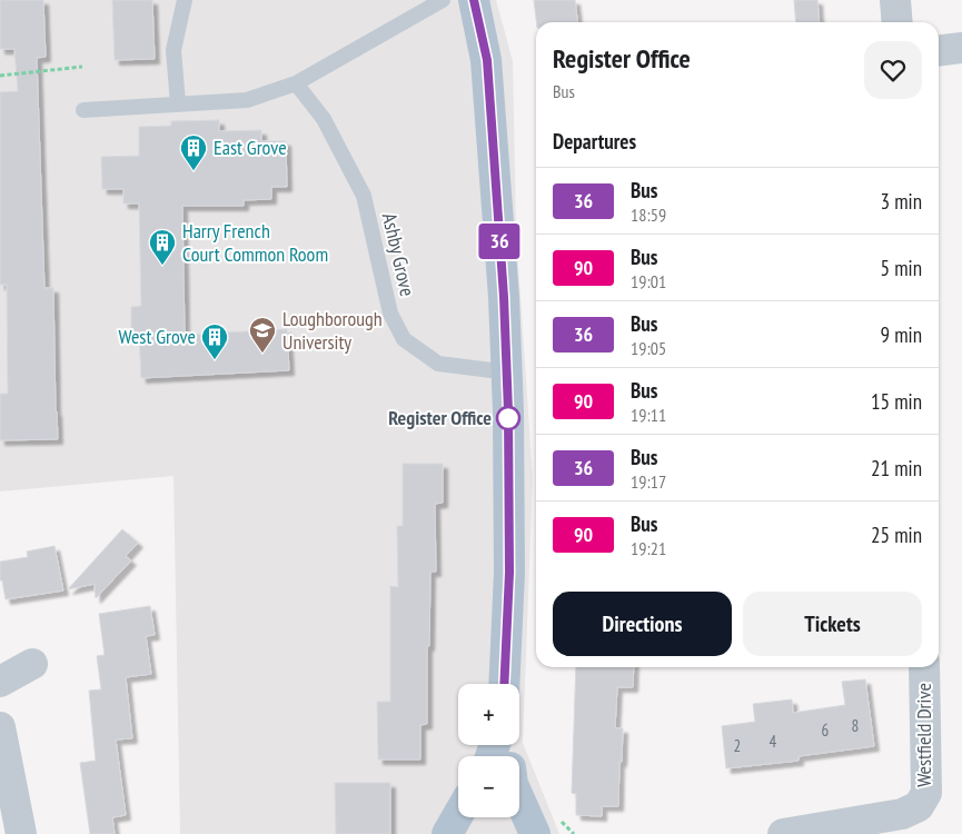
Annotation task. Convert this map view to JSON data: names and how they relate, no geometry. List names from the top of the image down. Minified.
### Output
{"streets":{"street":["Westfield Drive"],"lane":["Ashby Grove"]},"places":{"building":["East Grove","Harry French Court Common Room","West Grove"],"school or university":["Loughborough University"],"other":["Register Office"]},"lines":["bus line 36"],"house_numbers":["8","6","4","2"],"page":{"on_map":"36","heading":[["Register Office","Bus"],"Departures"],"list":[{"mark":"36","name":"Bus","note":"18:59","value":"3 min"},{"mark":"90","name":"Bus","note":"19:01","value":"5 min"},{"mark":"36","name":"Bus","note":"19:05","value":"9 min"},{"mark":"90","name":"Bus","note":"19:11","value":"15 min"},{"mark":"36","name":"Bus","note":"19:17","value":"21 min"},{"mark":"90","name":"Bus","note":"19:21","value":"25 min"}],"buttons":["Directions","Tickets"],"map_buttons":["+","−"]}}
